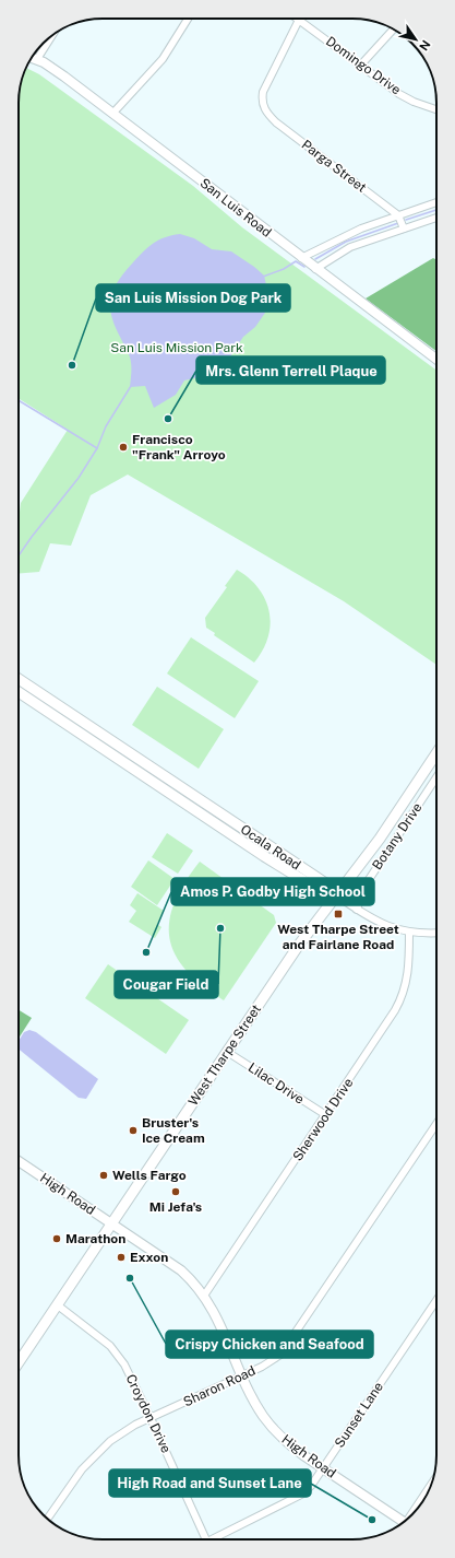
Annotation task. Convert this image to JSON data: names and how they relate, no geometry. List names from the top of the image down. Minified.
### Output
{"streets":{"main road":["Ocala Road","West Tharpe Street"],"street":["Domingo Drive","Parga Street","San Luis Road","Botany Drive","Lilac Drive","Sherwood Drive","High Road","Sharon Road","Croydon Drive","Sunset Lane"]},"crossings":[["Domingo Drive","Parga Street"],["Ocala Road","West Tharpe Street"],["West Tharpe Street","Lilac Drive"],["West Tharpe Street","High Road"],["West Tharpe Street","Croydon Drive"],["Lilac Drive","Sherwood Drive"],["Sherwood Drive","High Road"],["High Road","Sharon Road"],["High Road","Sunset Lane"],["Sharon Road","Croydon Drive"]],"parks":["San Luis Mission Park"],"places":{"other":["San Luis Mission Dog Park","Mrs. Glenn Terrell Plaque","Francisco \"Frank\" Arroyo","Cougar Field","Amos P. Godby High School","Bruster's Ice Cream","Wells Fargo","Mi Jefa's","Marathon","Exxon","Crispy Chicken and Seafood","High Road and Sunset Lane"],"transit":["West Tharpe Street and Fairlane Road"]},"north":"bottom right"}
